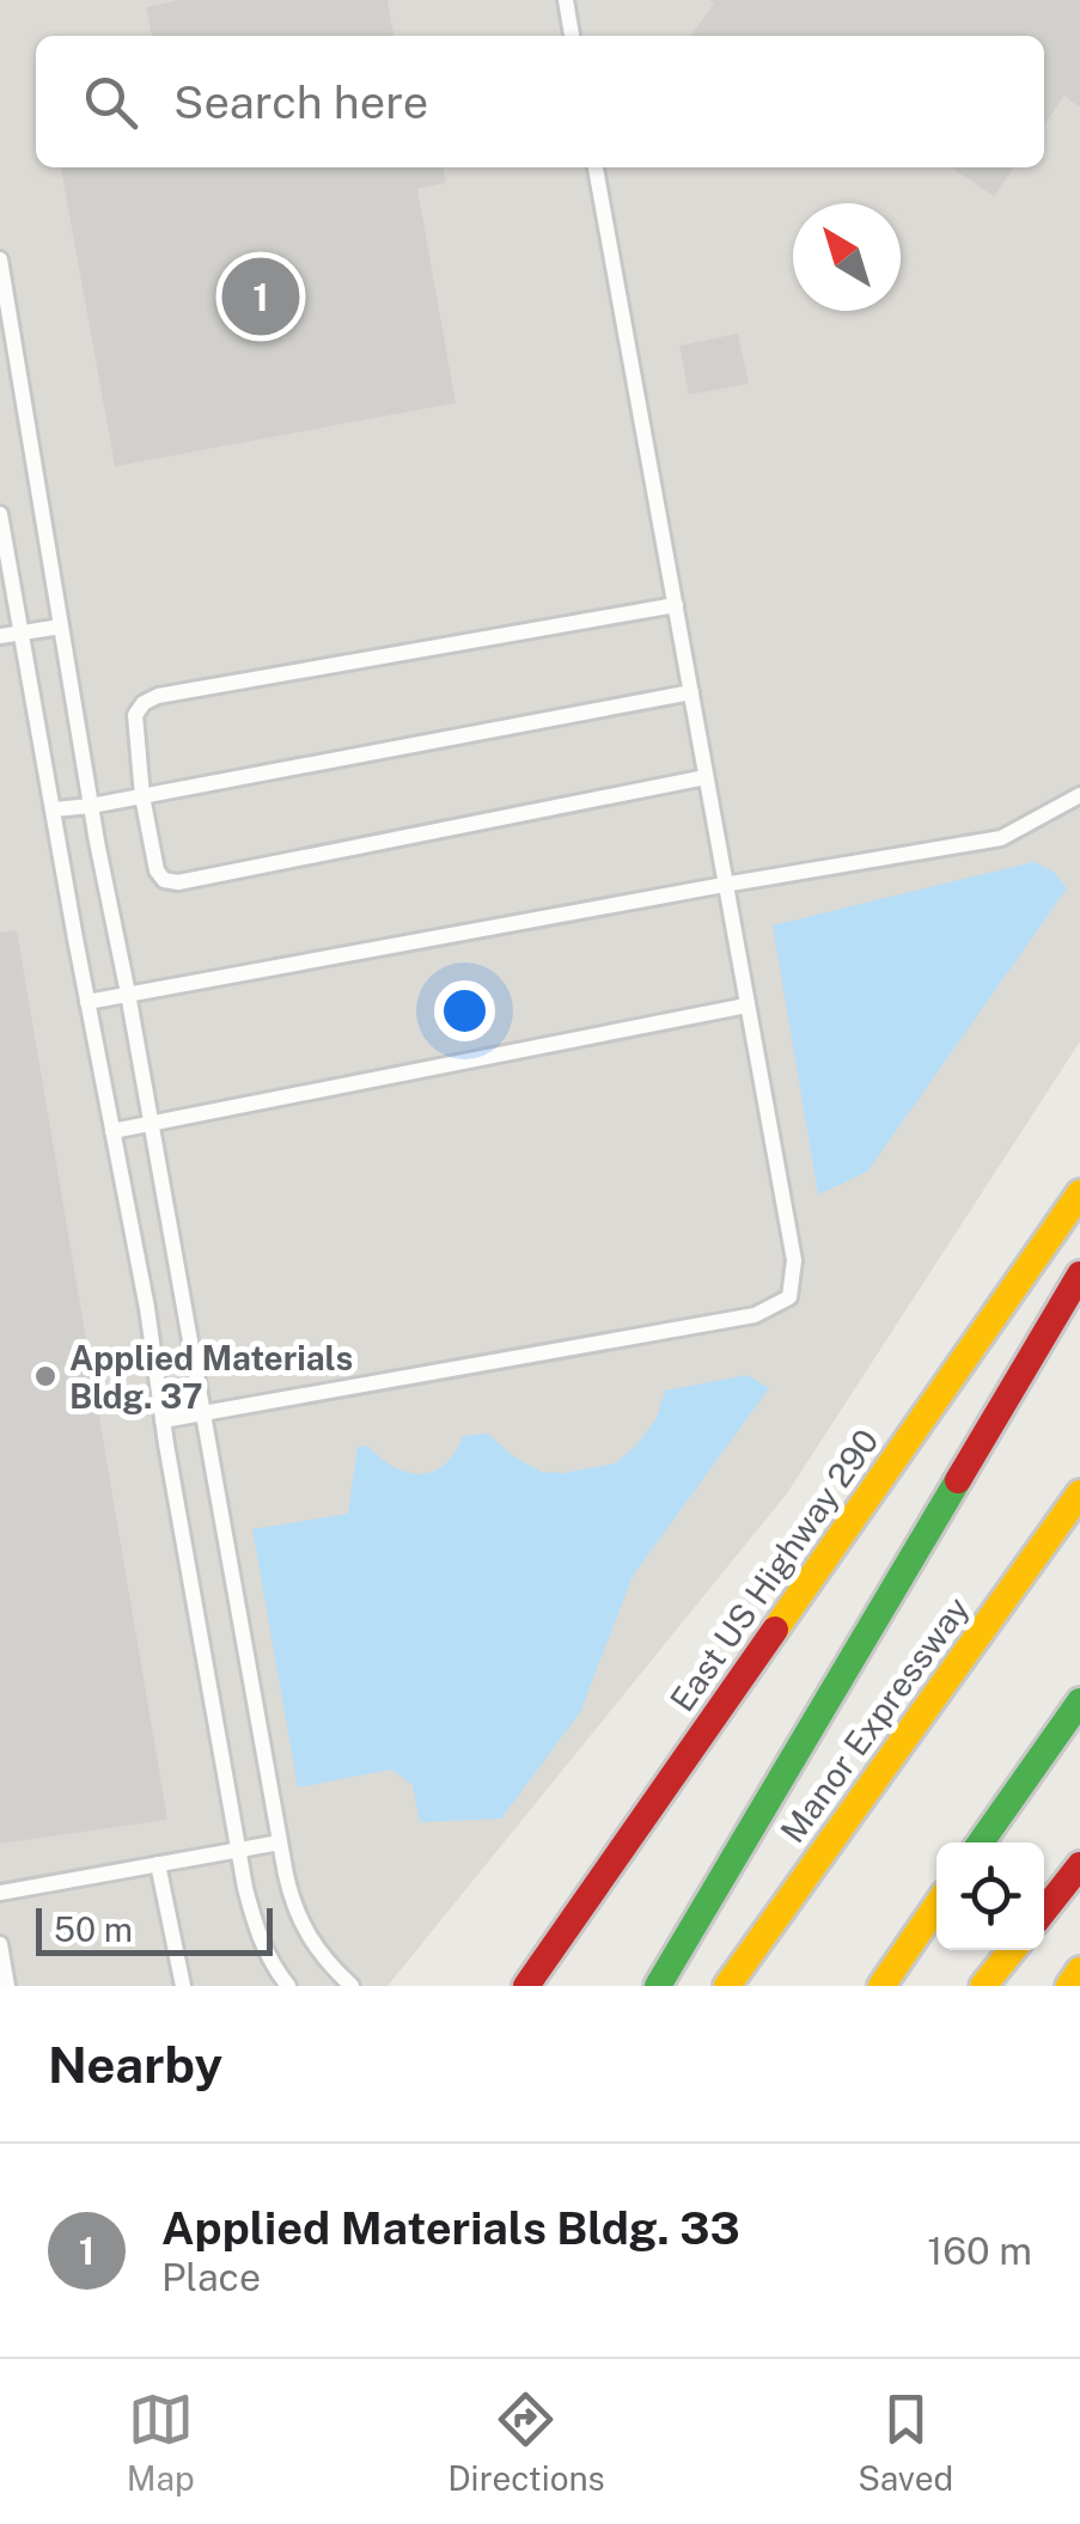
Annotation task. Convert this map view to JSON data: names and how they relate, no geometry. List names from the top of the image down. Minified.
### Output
{"streets":{"main road":["East US Highway 290","Manor Expressway"]},"places":["Applied Materials Bldg. 37"],"scale_bar":"50 m","north":"top left","page":{"search":"Search here","pins":"1","scale":"50 m","heading":"Nearby","list":[{"mark":"1","name":"Applied Materials Bldg. 33","note":"Place","value":"160 m"}],"nav":["Map","Directions","Saved"]}}
